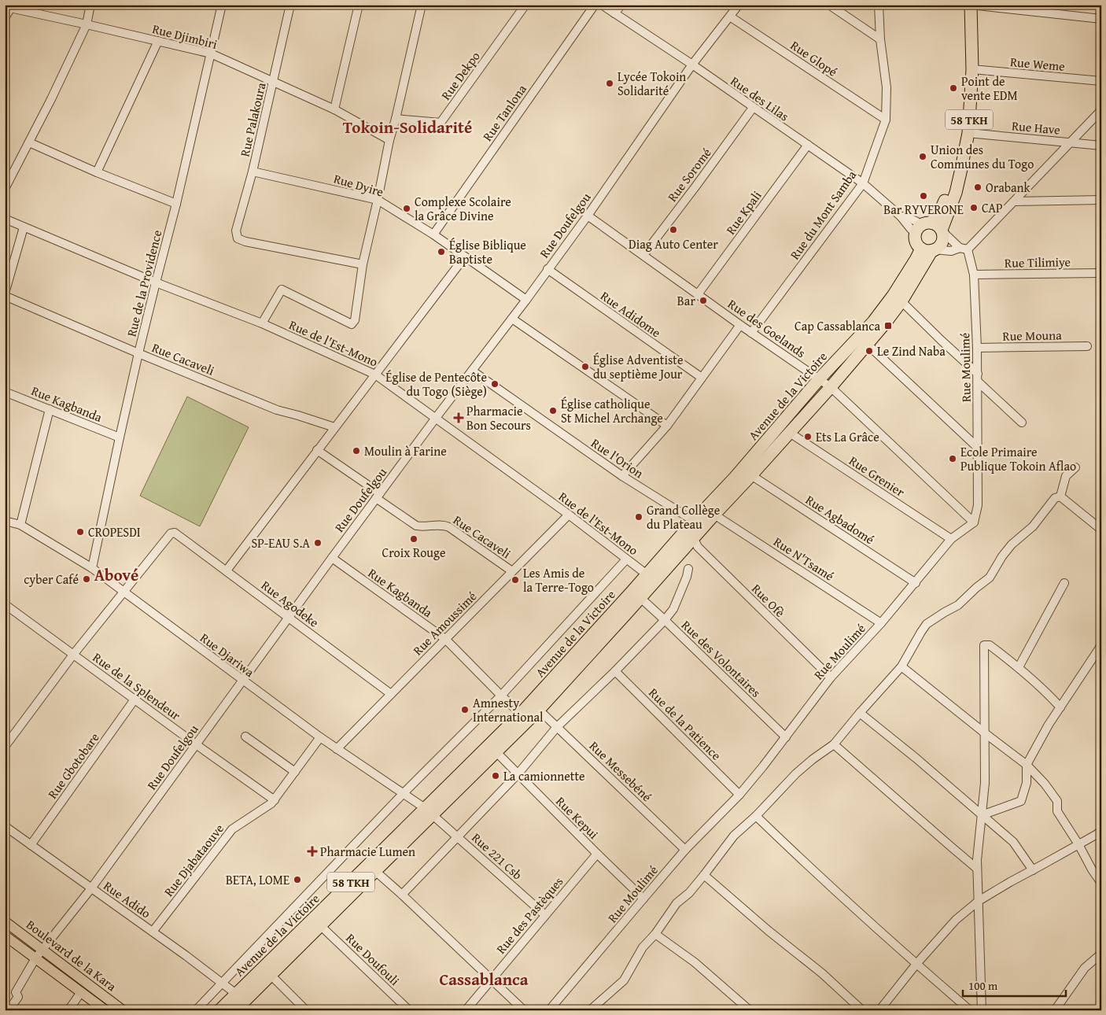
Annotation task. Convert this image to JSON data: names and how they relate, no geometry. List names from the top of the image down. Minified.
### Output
{"streets":{"highway":["58 TKH","Avenue de la Victoire"],"main road":["Boulevard de la Kara"],"street":["Rue Djimbiri","Rue Glopé","Rue Weme","Rue Dekpo","Rue des Lilas","Rue Tanlona","Rue Palakoura","Rue Have","Rue Soromé","Rue Dyire","Rue Kpali","Rue du Mont Samba","Rue Doufelgou","Rue Tilimiye","Rue de la Providence","Rue Adidome","Rue des Goelands","Rue Mouna","Rue de l'Est-Mono","Rue Cacaveli","Rue Moulimé","Rue Kagbanda","Rue l'Orion","Rue Grenier","Rue Agbadomé","Rue N'Tsamé","Rue Ofè","Rue Agodeke","Rue Amoussimé","Rue Djariwa","Rue des Volontaires","Rue de la Splendeur","Rue de la Patience","Rue Gbotobare","Rue Messebéné","Rue Kepui","Rue 221 Csb","Rue Djabataouve","Rue Adido","Rue des Pastèques","Rue Doufouli"]},"crossings":[["Rue Djimbiri","Rue Palakoura"],["Rue Djimbiri","Rue de la Providence"],["Rue Glopé","Rue du Mont Samba"],["Rue Glopé","Rue Doufelgou"],["Rue Weme","58 TKH"],["Rue des Lilas","58 TKH"],["Rue des Lilas","Rue Soromé"],["Rue des Lilas","Rue Kpali"],["Rue des Lilas","Rue du Mont Samba"],["Rue des Lilas","Rue Doufelgou"],["Rue des Lilas","Rue Moulimé"],["Rue Tanlona","Rue Dyire"],["Rue Palakoura","Rue Dyire"],["58 TKH","Rue Have"],["Rue Soromé","Rue des Goelands"],["Rue Dyire","Rue Doufelgou"],["Rue Kpali","Rue des Goelands"],["Rue du Mont Samba","Rue des Goelands"],["Rue Doufelgou","Rue Adidome"],["Rue Doufelgou","Rue des Goelands"],["Rue Doufelgou","Rue de l'Est-Mono"],["Rue Doufelgou","Rue Cacaveli"],["Rue Doufelgou","Rue Kagbanda"],["Rue Doufelgou","Rue l'Orion"],["Rue Doufelgou","Rue Agodeke"],["Rue Doufelgou","Rue Djariwa"],["Rue Doufelgou","Rue de la Splendeur"],["Rue Doufelgou","Rue Adido"],["Rue Doufelgou","Boulevard de la Kara"],["Rue Tilimiye","Rue Moulimé"],["Rue de la Providence","Rue de l'Est-Mono"],["Rue de la Providence","Rue Cacaveli"],["Rue de la Providence","Rue Kagbanda"],["Rue de la Providence","Rue Djariwa"],["Rue des Goelands","Rue Moulimé"],["Rue des Goelands","Avenue de la Victoire"],["Rue Mouna","Rue Moulimé"],["Rue de l'Est-Mono","Avenue de la Victoire"],["Rue de l'Est-Mono","Rue Amoussimé"],["Rue Cacaveli","Rue Amoussimé"],["Rue Moulimé","Rue Grenier"],["Rue Moulimé","Rue Agbadomé"],["Rue Moulimé","Rue N'Tsamé"],["Rue Moulimé","Rue Ofè"],["Rue Moulimé","Rue des Volontaires"],["Rue Moulimé","Rue de la Patience"],["Rue Moulimé","Rue Messebéné"],["Rue Moulimé","Rue Kepui"],["Avenue de la Victoire","Rue Kagbanda"],["Avenue de la Victoire","Rue l'Orion"],["Avenue de la Victoire","Rue Grenier"],["Avenue de la Victoire","Rue Agbadomé"],["Avenue de la Victoire","Rue N'Tsamé"],["Avenue de la Victoire","Rue Ofè"],["Avenue de la Victoire","Rue Djariwa"],["Avenue de la Victoire","Rue des Volontaires"],["Avenue de la Victoire","Rue Messebéné"],["Avenue de la Victoire","Rue Kepui"],["Avenue de la Victoire","Rue 221 Csb"],["Avenue de la Victoire","Rue Adido"],["Avenue de la Victoire","Rue Doufouli"],["Rue Kagbanda","Rue Amoussimé"],["Rue Agodeke","Rue Amoussimé"],["Rue Agodeke","Rue Djariwa"],["Rue Amoussimé","Rue Djariwa"],["Rue Djariwa","Rue 221 Csb"],["Rue Djariwa","Rue Djabataouve"],["Rue de la Splendeur","Rue Gbotobare"],["Rue de la Splendeur","Rue Djabataouve"],["Rue Gbotobare","Rue Adido"],["Rue Kepui","Rue des Pastèques"],["Rue 221 Csb","Rue des Pastèques"],["Rue Djabataouve","Rue Adido"]],"districts":["Tokoin-Solidarité","Abové","Cassablanca"],"places":{"other":["Lycée Tokoin Solidarité","Point de vente EDM","Union des Communes du Togo","Orabank","Bar RYVERONE","CAP","Complexe Scolaire la Grâce Divine","Diag Auto Center","Église Biblique Baptiste","Bar","Le Zind Naba","Église Adventiste du septième Jour","Église de Pentecôte du Togo (Siège)","Église catholique St Michel Archange","Ets La Grâce","Moulin à Farine","Ecole Primaire Publique Tokoin Aflao","Grand Collège du Plateau","CROPESDI","Croix Rouge","SP-EAU S.A","cyber Café","Les Amis de la Terre-Togo","Amnesty International","La camionnette","BETA, LOME"],"transit":["Cap Cassablanca"],"health":["Pharmacie Bon Secours","Pharmacie Lumen"]},"scale_bar":"100 m"}
